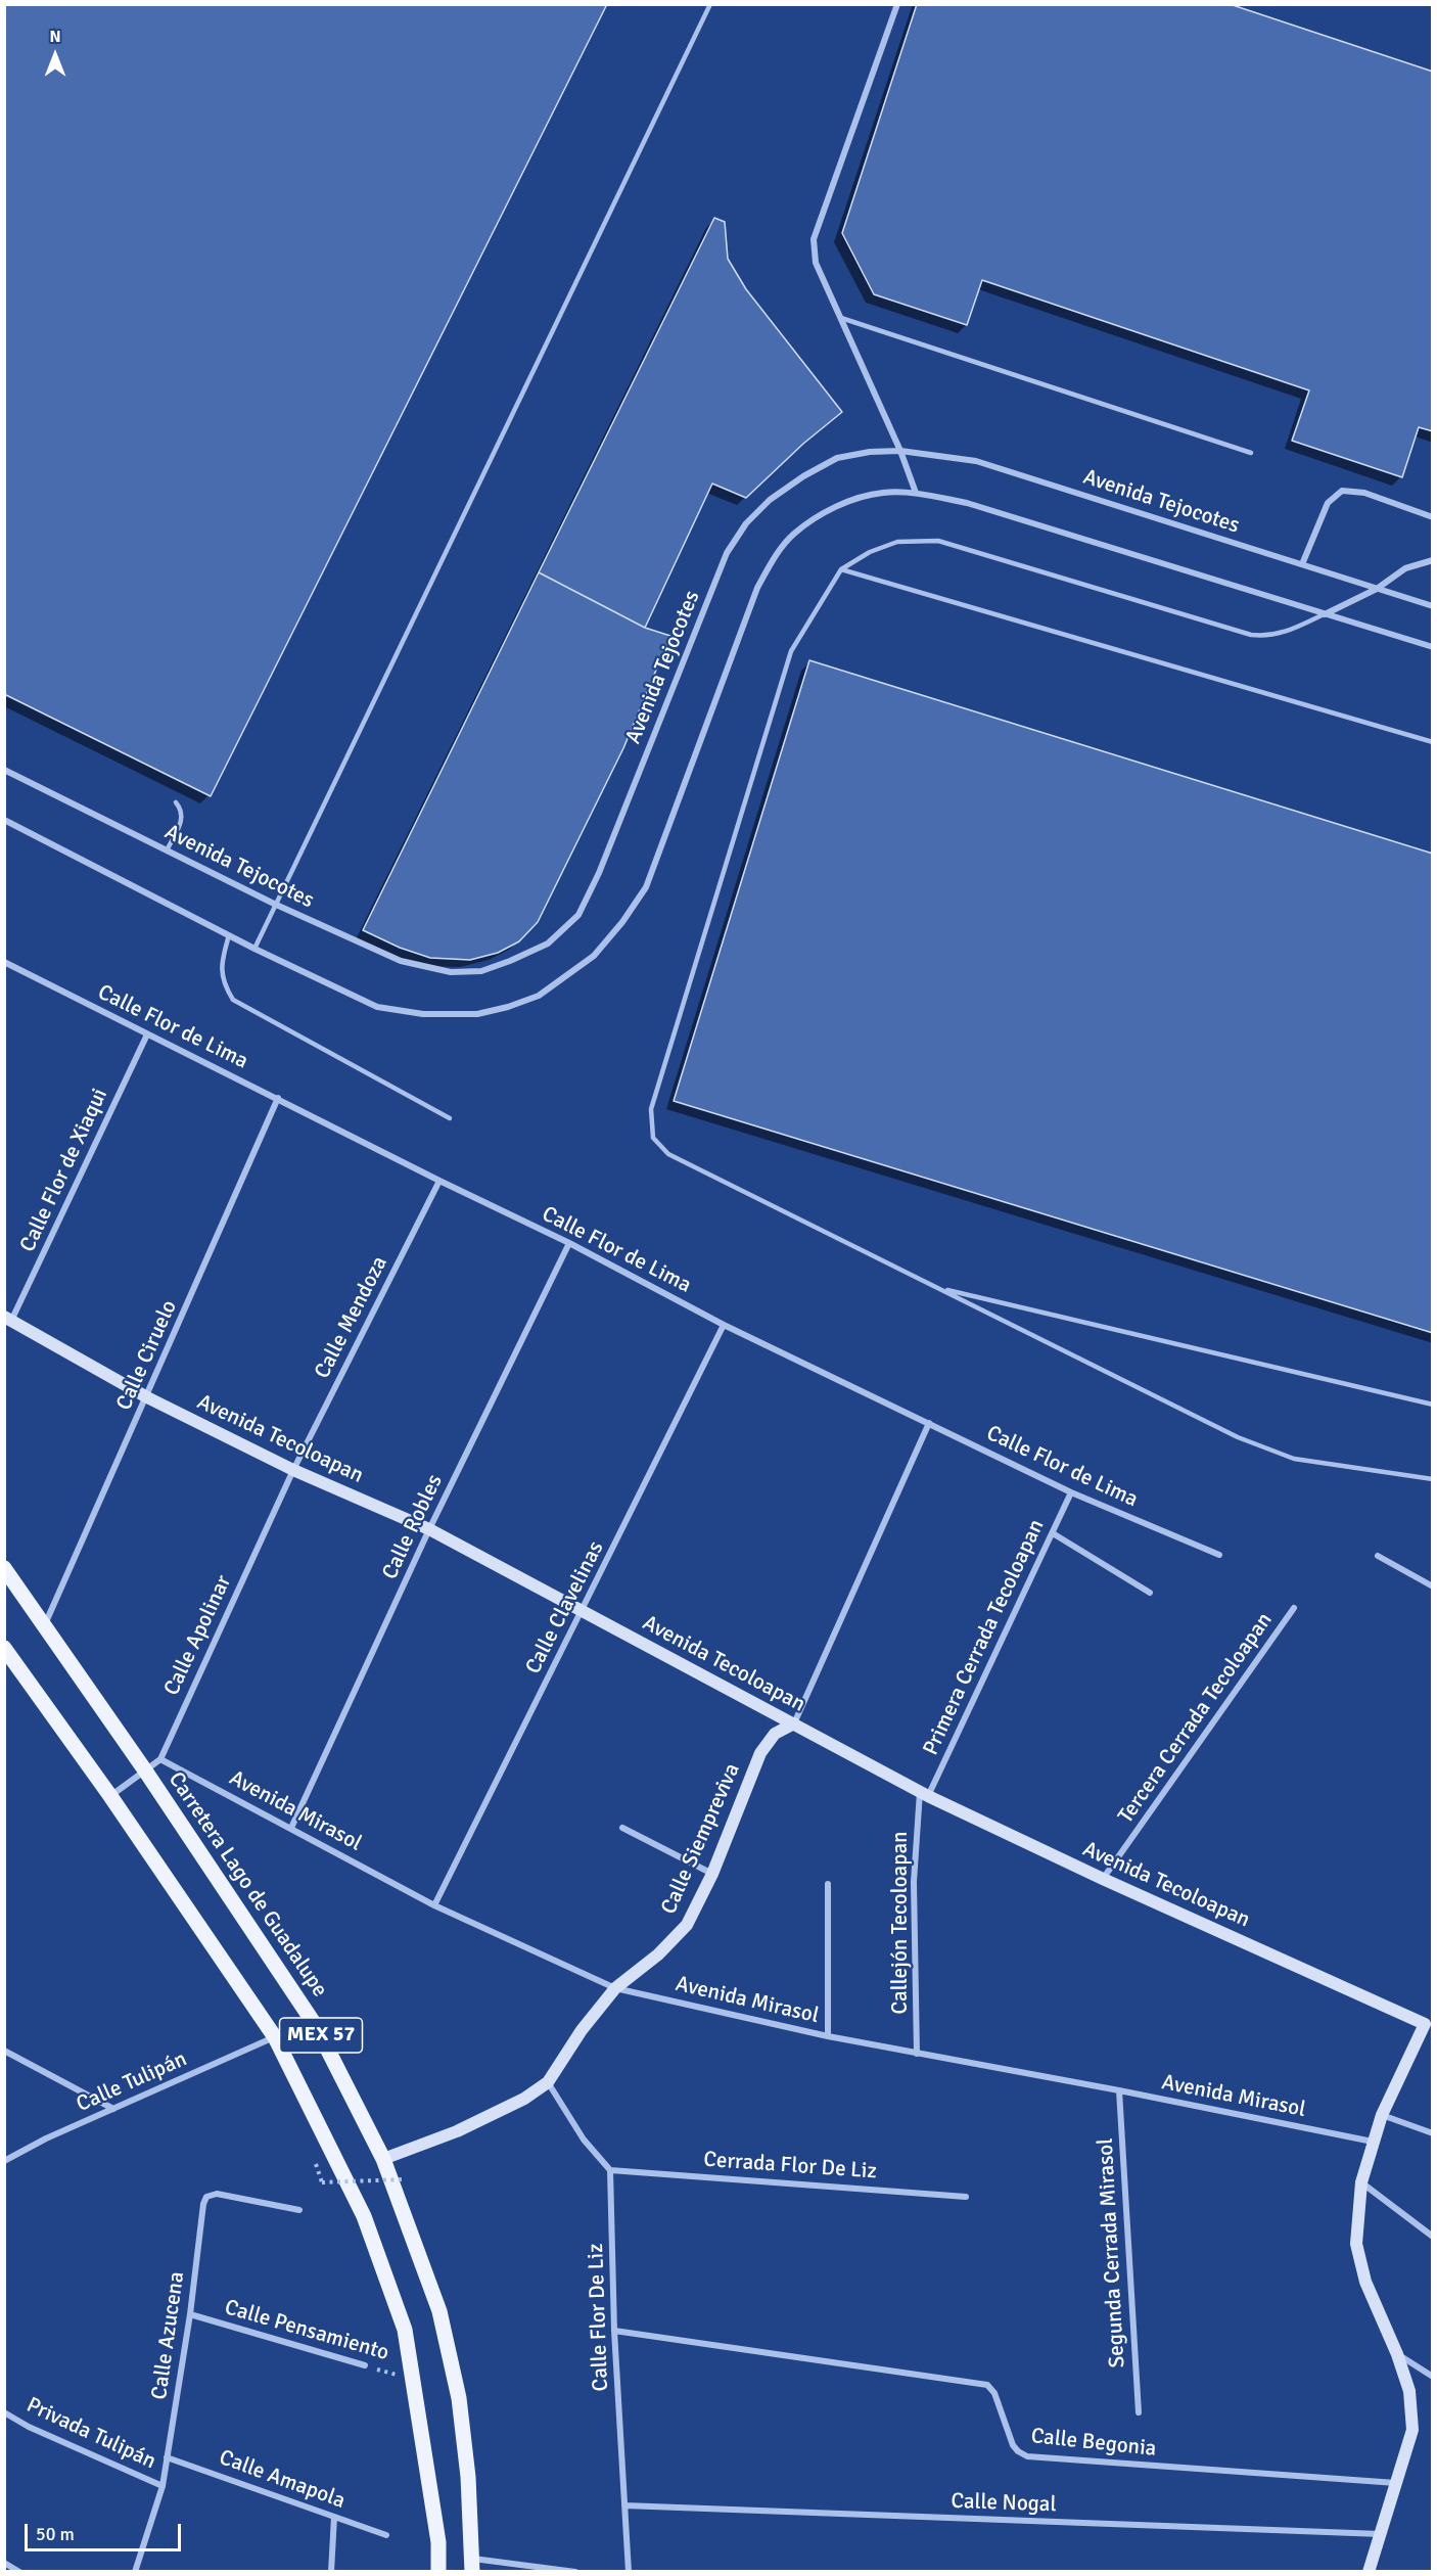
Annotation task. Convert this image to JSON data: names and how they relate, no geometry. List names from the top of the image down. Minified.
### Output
{"streets":{"main road":["Carretera Lago de Guadalupe","MEX 57"],"street":["Avenida Tejocotes","Calle Flor de Lima","Calle Flor de Xiaqui","Calle Mendoza","Calle Ciruelo","Avenida Tecoloapan","Calle Robles","Calle Clavelinas","Calle Apolinar","Primera Cerrada Tecoloapan","Tercera Cerrada Tecoloapan","Avenida Mirasol","Calle Siempreviva","Callejón Tecoloapan","Calle Tulipán","Cerrada Flor De Liz","Segunda Cerrada Mirasol","Calle Flor De Liz","Calle Pensamiento","Calle Azucena","Privada Tulipán","Calle Begonia","Calle Amapola","Calle Nogal"]},"crossings":[["Calle Flor de Lima","Calle Flor de Xiaqui"],["Calle Flor de Lima","Calle Mendoza"],["Calle Flor de Lima","Calle Ciruelo"],["Calle Flor de Lima","Calle Robles"],["Calle Flor de Lima","Calle Clavelinas"],["Calle Flor de Lima","Primera Cerrada Tecoloapan"],["Calle Flor de Xiaqui","Avenida Tecoloapan"],["Calle Mendoza","Avenida Tecoloapan"],["Calle Mendoza","Calle Apolinar"],["Calle Ciruelo","Avenida Tecoloapan"],["Calle Ciruelo","Carretera Lago de Guadalupe"],["Avenida Tecoloapan","Calle Robles"],["Avenida Tecoloapan","Calle Clavelinas"],["Avenida Tecoloapan","Calle Apolinar"],["Avenida Tecoloapan","Primera Cerrada Tecoloapan"],["Avenida Tecoloapan","Tercera Cerrada Tecoloapan"],["Avenida Tecoloapan","Calle Siempreviva"],["Avenida Tecoloapan","Callejón Tecoloapan"],["Calle Robles","Avenida Mirasol"],["Calle Clavelinas","Avenida Mirasol"],["Calle Apolinar","Avenida Mirasol"],["Calle Apolinar","Carretera Lago de Guadalupe"],["Calle Apolinar","MEX 57"],["Primera Cerrada Tecoloapan","Callejón Tecoloapan"],["Avenida Mirasol","Calle Siempreviva"],["Avenida Mirasol","Callejón Tecoloapan"],["Avenida Mirasol","Segunda Cerrada Mirasol"],["Calle Siempreviva","Carretera Lago de Guadalupe"],["MEX 57","Calle Tulipán"],["MEX 57","Calle Pensamiento"],["Cerrada Flor De Liz","Calle Flor De Liz"],["Calle Flor De Liz","Calle Begonia"],["Calle Flor De Liz","Calle Nogal"],["Calle Pensamiento","Calle Azucena"],["Calle Azucena","Privada Tulipán"],["Calle Azucena","Calle Amapola"]],"scale_bar":"50 m","north":"top"}
